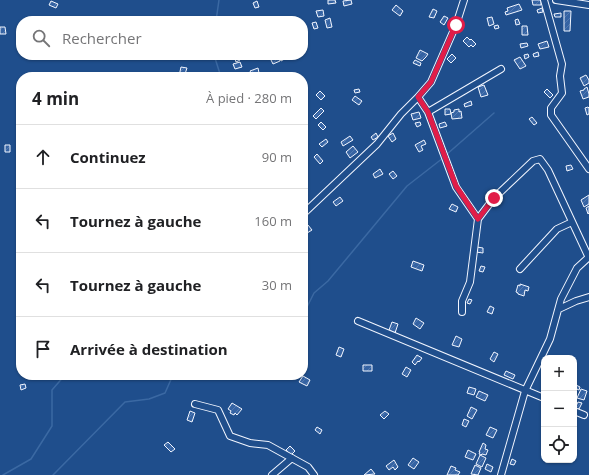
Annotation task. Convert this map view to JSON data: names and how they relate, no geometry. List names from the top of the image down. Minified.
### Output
{"page":{"search":"Rechercher","heading":["4 min","À pied · 280 m"],"list":[["Continuez","90 m"],["Tournez à gauche","160 m"],["Tournez à gauche","30 m"],"Arrivée à destination"],"map_buttons":["+","−"]}}
